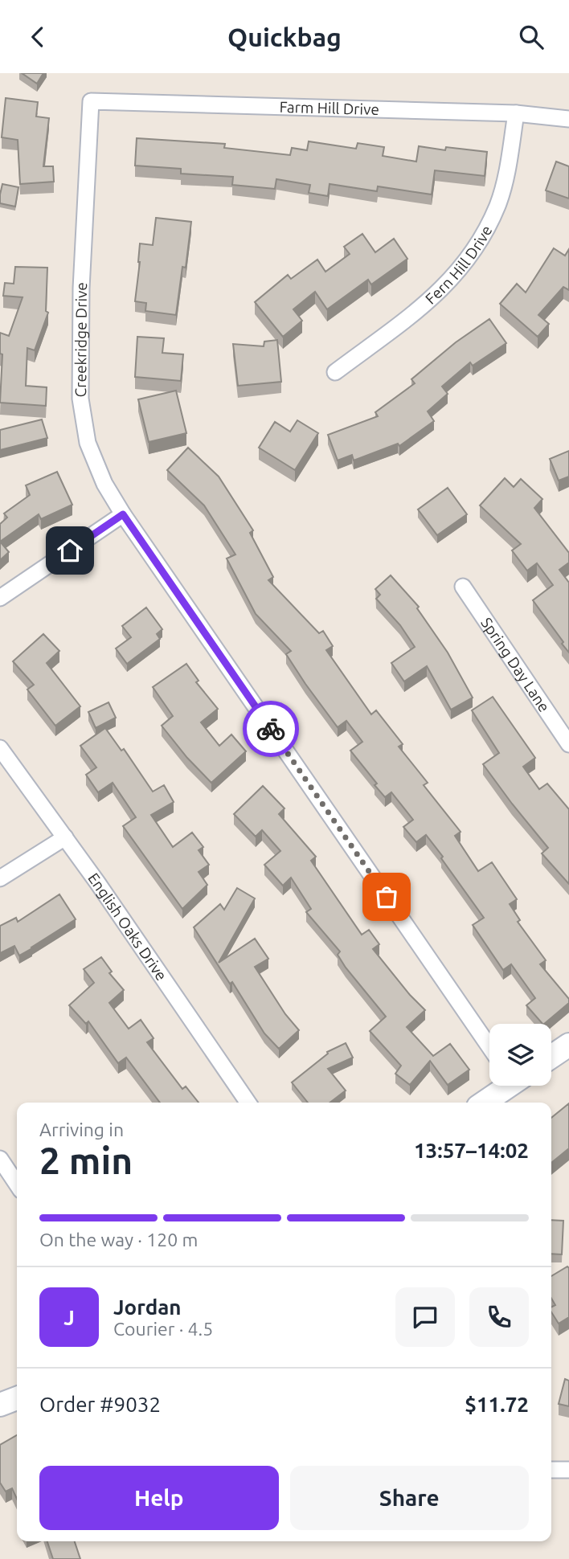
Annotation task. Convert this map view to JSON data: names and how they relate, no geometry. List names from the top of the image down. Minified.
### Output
{"streets":{"street":["Farm Hill Drive","Fern Hill Drive","Creekridge Drive","Spring Day Lane","English Oaks Drive"]},"crossings":[["Farm Hill Drive","Fern Hill Drive"],["Farm Hill Drive","Creekridge Drive"]],"page":{"header":"Quickbag","heading":["2 min","Arriving in","13:57–14:02"],"panel":["Jordan","Courier · 4.5","Order #9032","$11.72"],"bar":"On the way · 120 m","round":"J","buttons":["Help","Share"]}}
